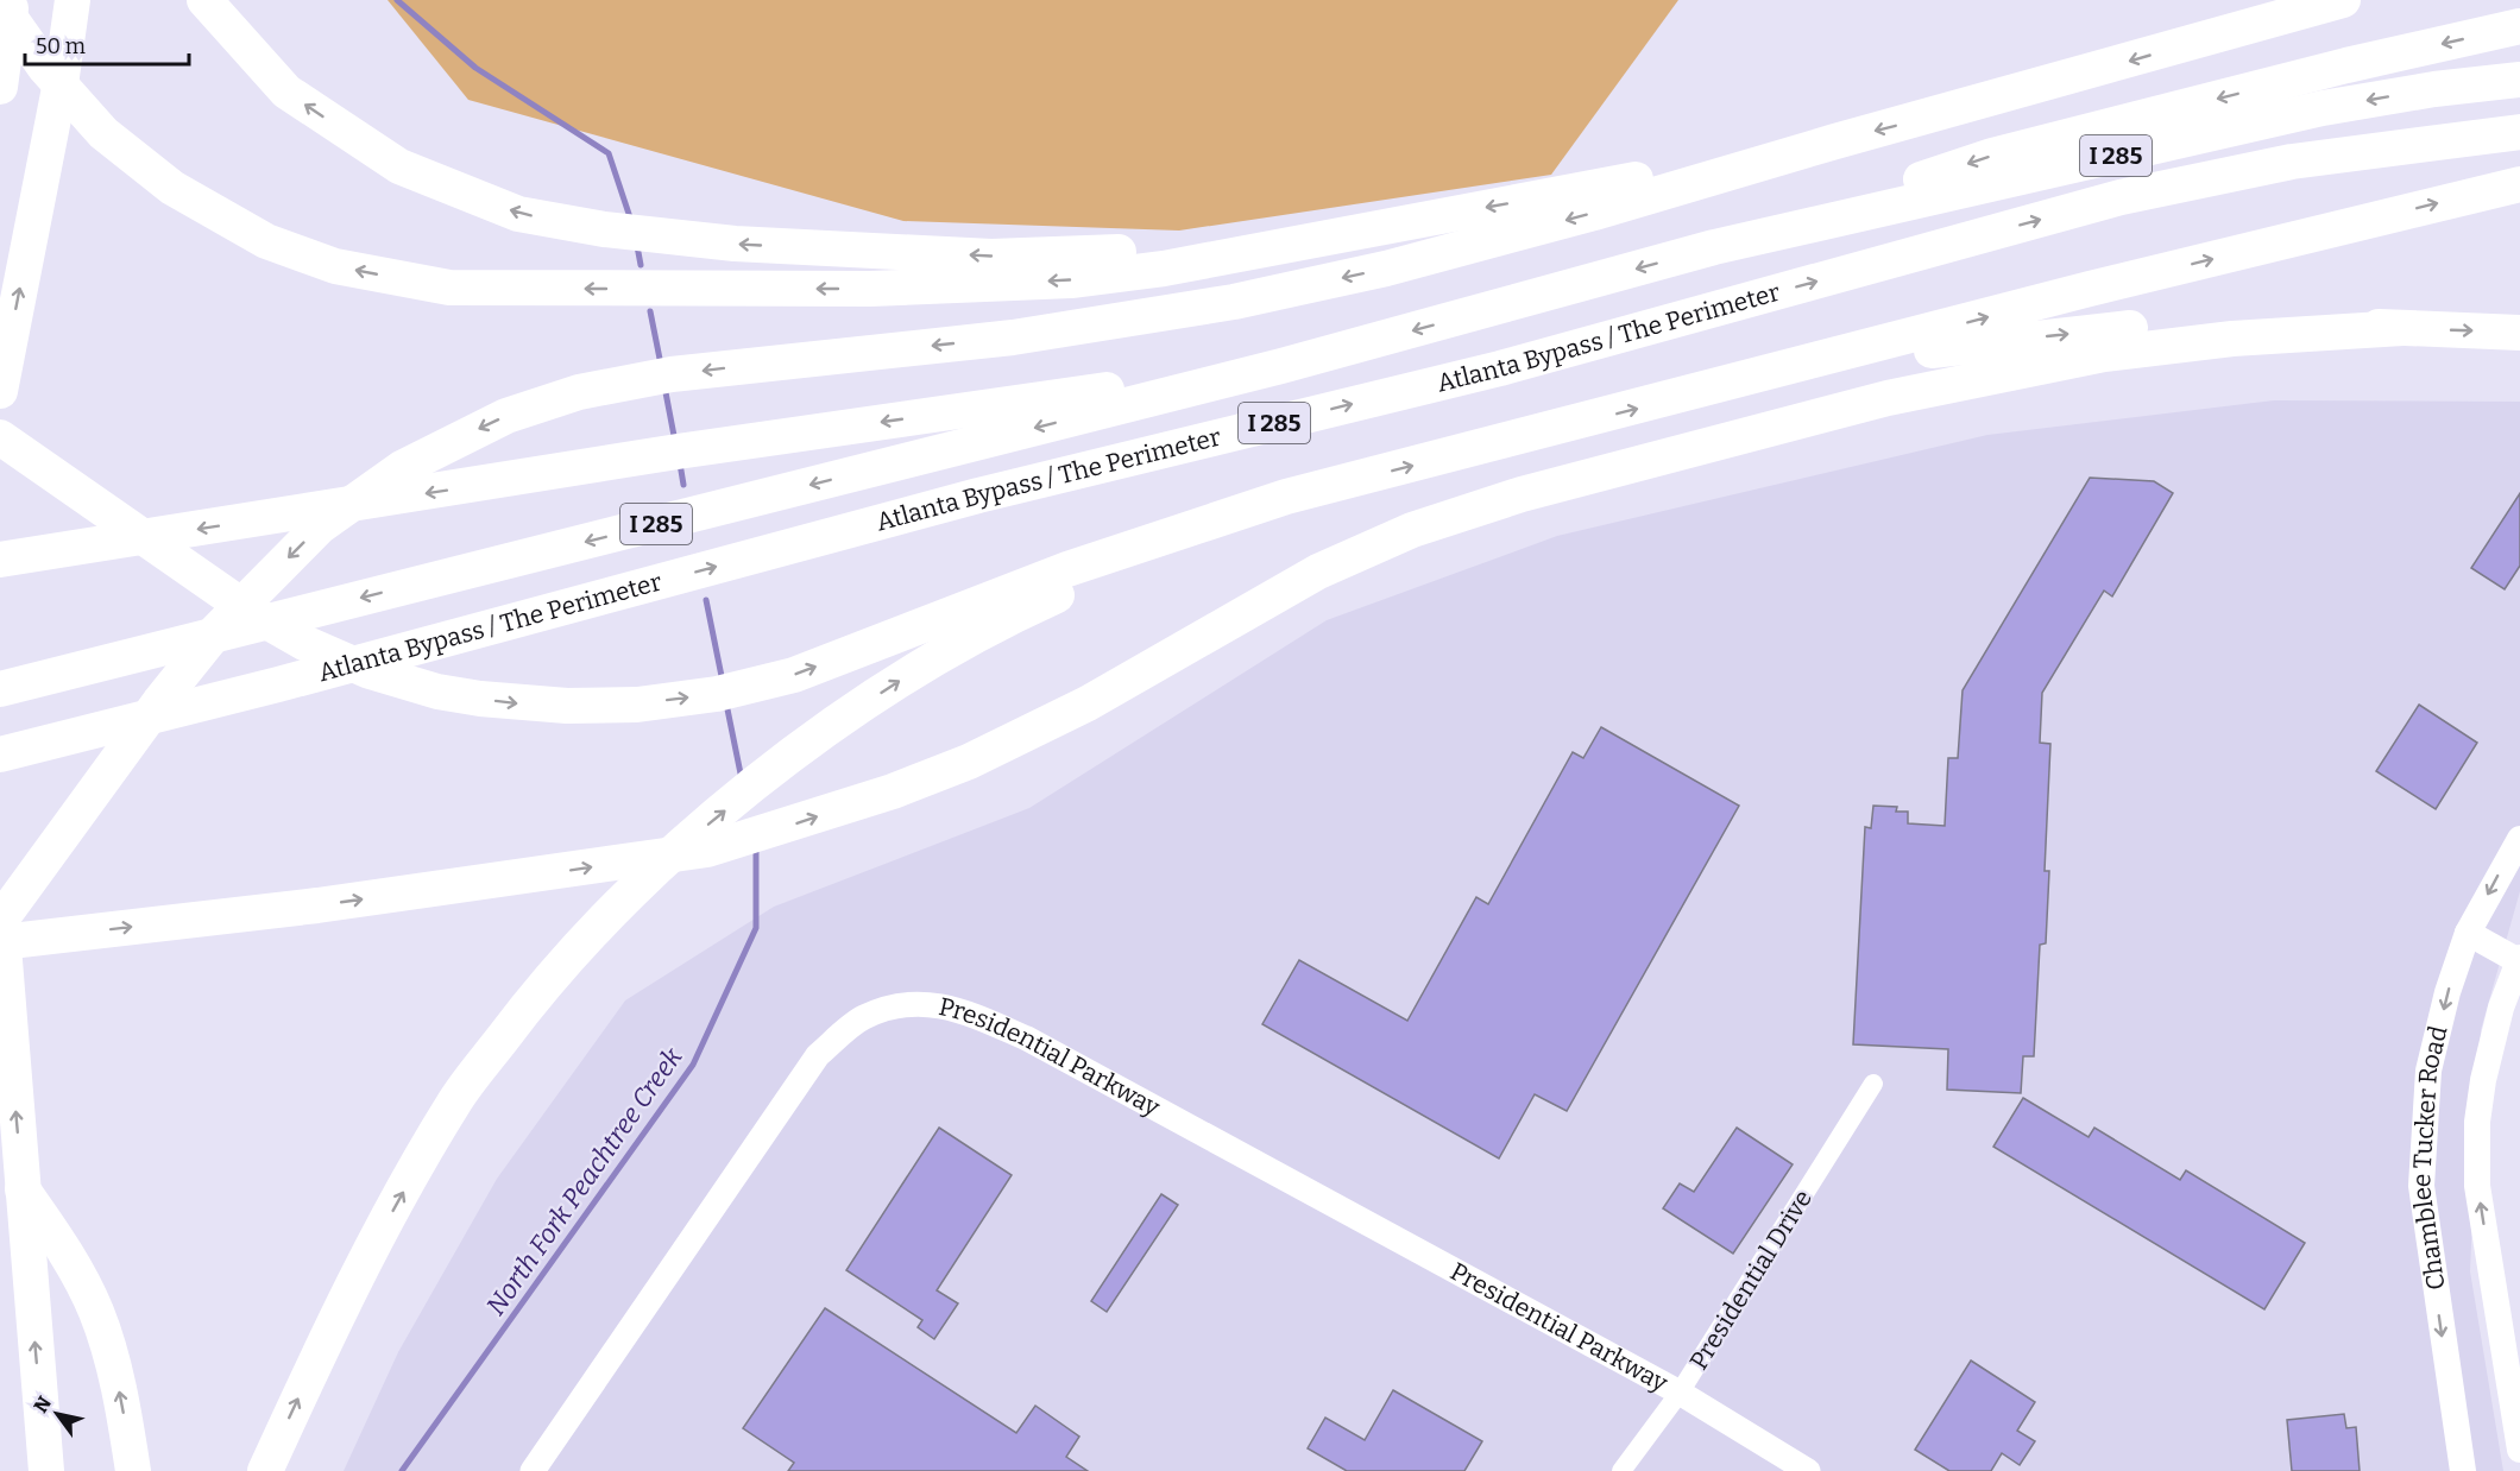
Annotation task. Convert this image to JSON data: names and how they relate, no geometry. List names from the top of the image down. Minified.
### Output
{"streets":{"highway":["I 285","Atlanta Bypass / The Perimeter"],"main road":["Chamblee Tucker Road"],"street":["Presidential Parkway","Presidential Drive"]},"crossings":[["Presidential Parkway","Presidential Drive"]],"water":["North Fork Peachtree Creek"],"scale_bar":"50 m","north":"top left"}
